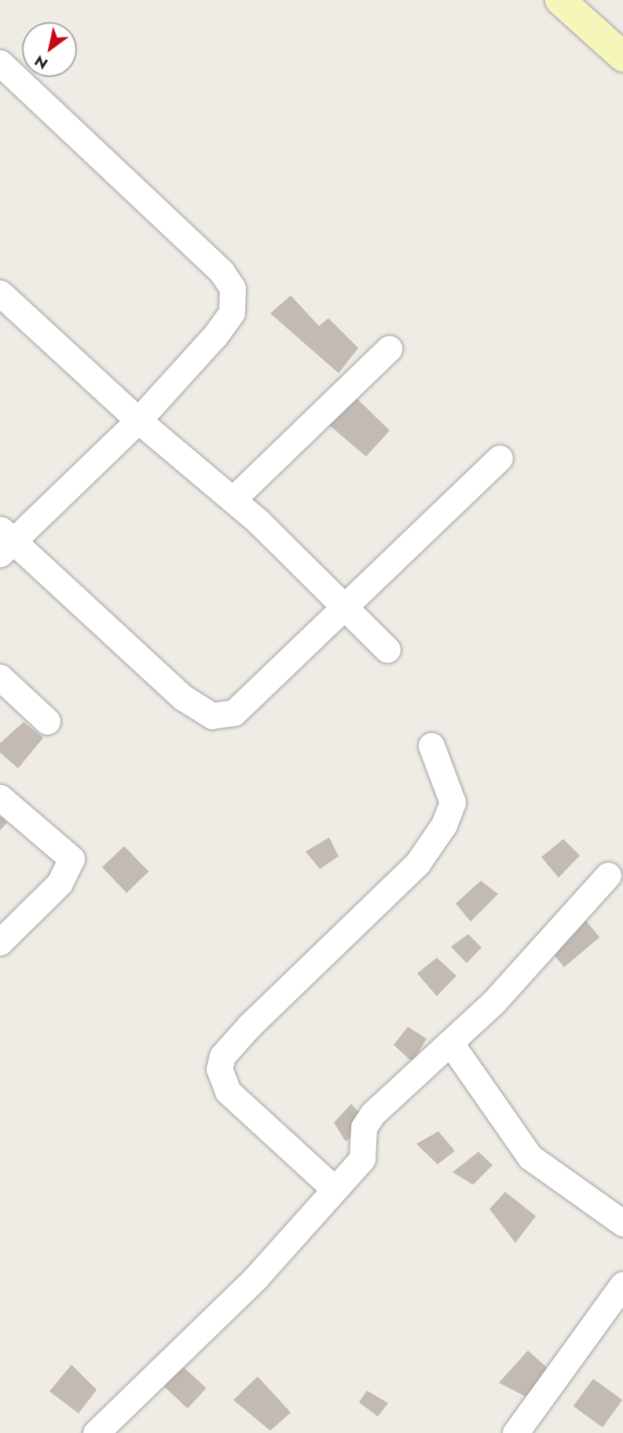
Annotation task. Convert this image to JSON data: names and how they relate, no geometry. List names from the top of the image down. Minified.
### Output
{"north":"bottom left"}
